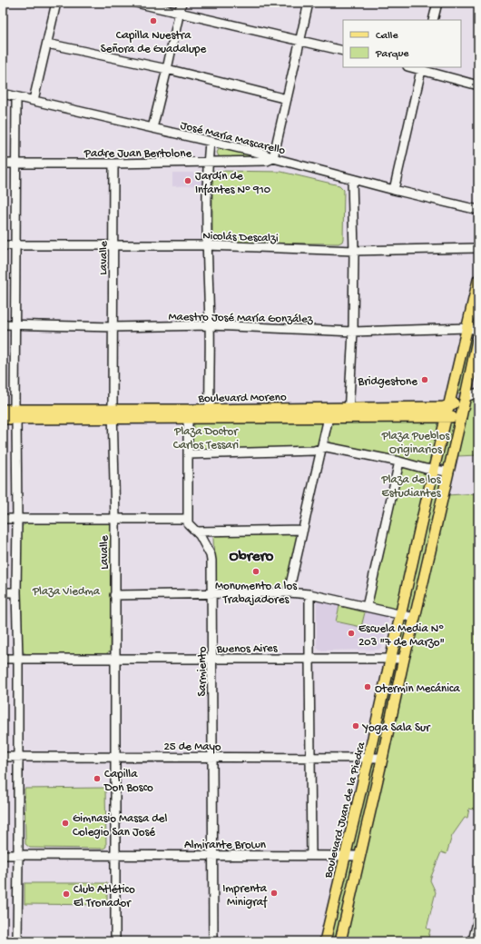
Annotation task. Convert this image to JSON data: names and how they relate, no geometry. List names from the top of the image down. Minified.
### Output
{"streets":{"main road":["Boulevard Moreno","Boulevard Juan de la Piedra"],"street":["José María Mascarello","Padre Juan Bertolone","Nicolás Descalzi","Lavalle","Maestro José María González","Buenos Aires","Sarmiento","25 de Mayo","Almirante Brown"]},"crossings":[["José María Mascarello","Padre Juan Bertolone"],["Padre Juan Bertolone","Lavalle"],["Nicolás Descalzi","Lavalle"],["Lavalle","Maestro José María González"],["Lavalle","Boulevard Moreno"],["Lavalle","Buenos Aires"],["Lavalle","25 de Mayo"],["Lavalle","Almirante Brown"],["Maestro José María González","Boulevard Juan de la Piedra"],["Boulevard Moreno","Boulevard Juan de la Piedra"],["Buenos Aires","Sarmiento"],["Buenos Aires","Boulevard Juan de la Piedra"],["Sarmiento","25 de Mayo"],["Sarmiento","Almirante Brown"],["25 de Mayo","Boulevard Juan de la Piedra"],["Boulevard Juan de la Piedra","Almirante Brown"]],"districts":["Obrero"],"parks":["Plaza Doctor Carlos Tessari","Plaza Pueblos Originarios","Plaza de los Estudiantes","Plaza Viedma"],"places":["Capilla Nuestra Señora de Guadalupe","Jardín de Infantes N° 910","Bridgestone","Monumento a los Trabajadores","Escuela Media Nº 203 \"7 de Marzo\"","Otermin Mecánica","Yoga Sala Sur","Capilla Don Bosco","Gimnasio Massa del Colegio San José","Imprenta Minigraf","Club Atlético El Tronador"],"legend":["Calle","Parque"]}
